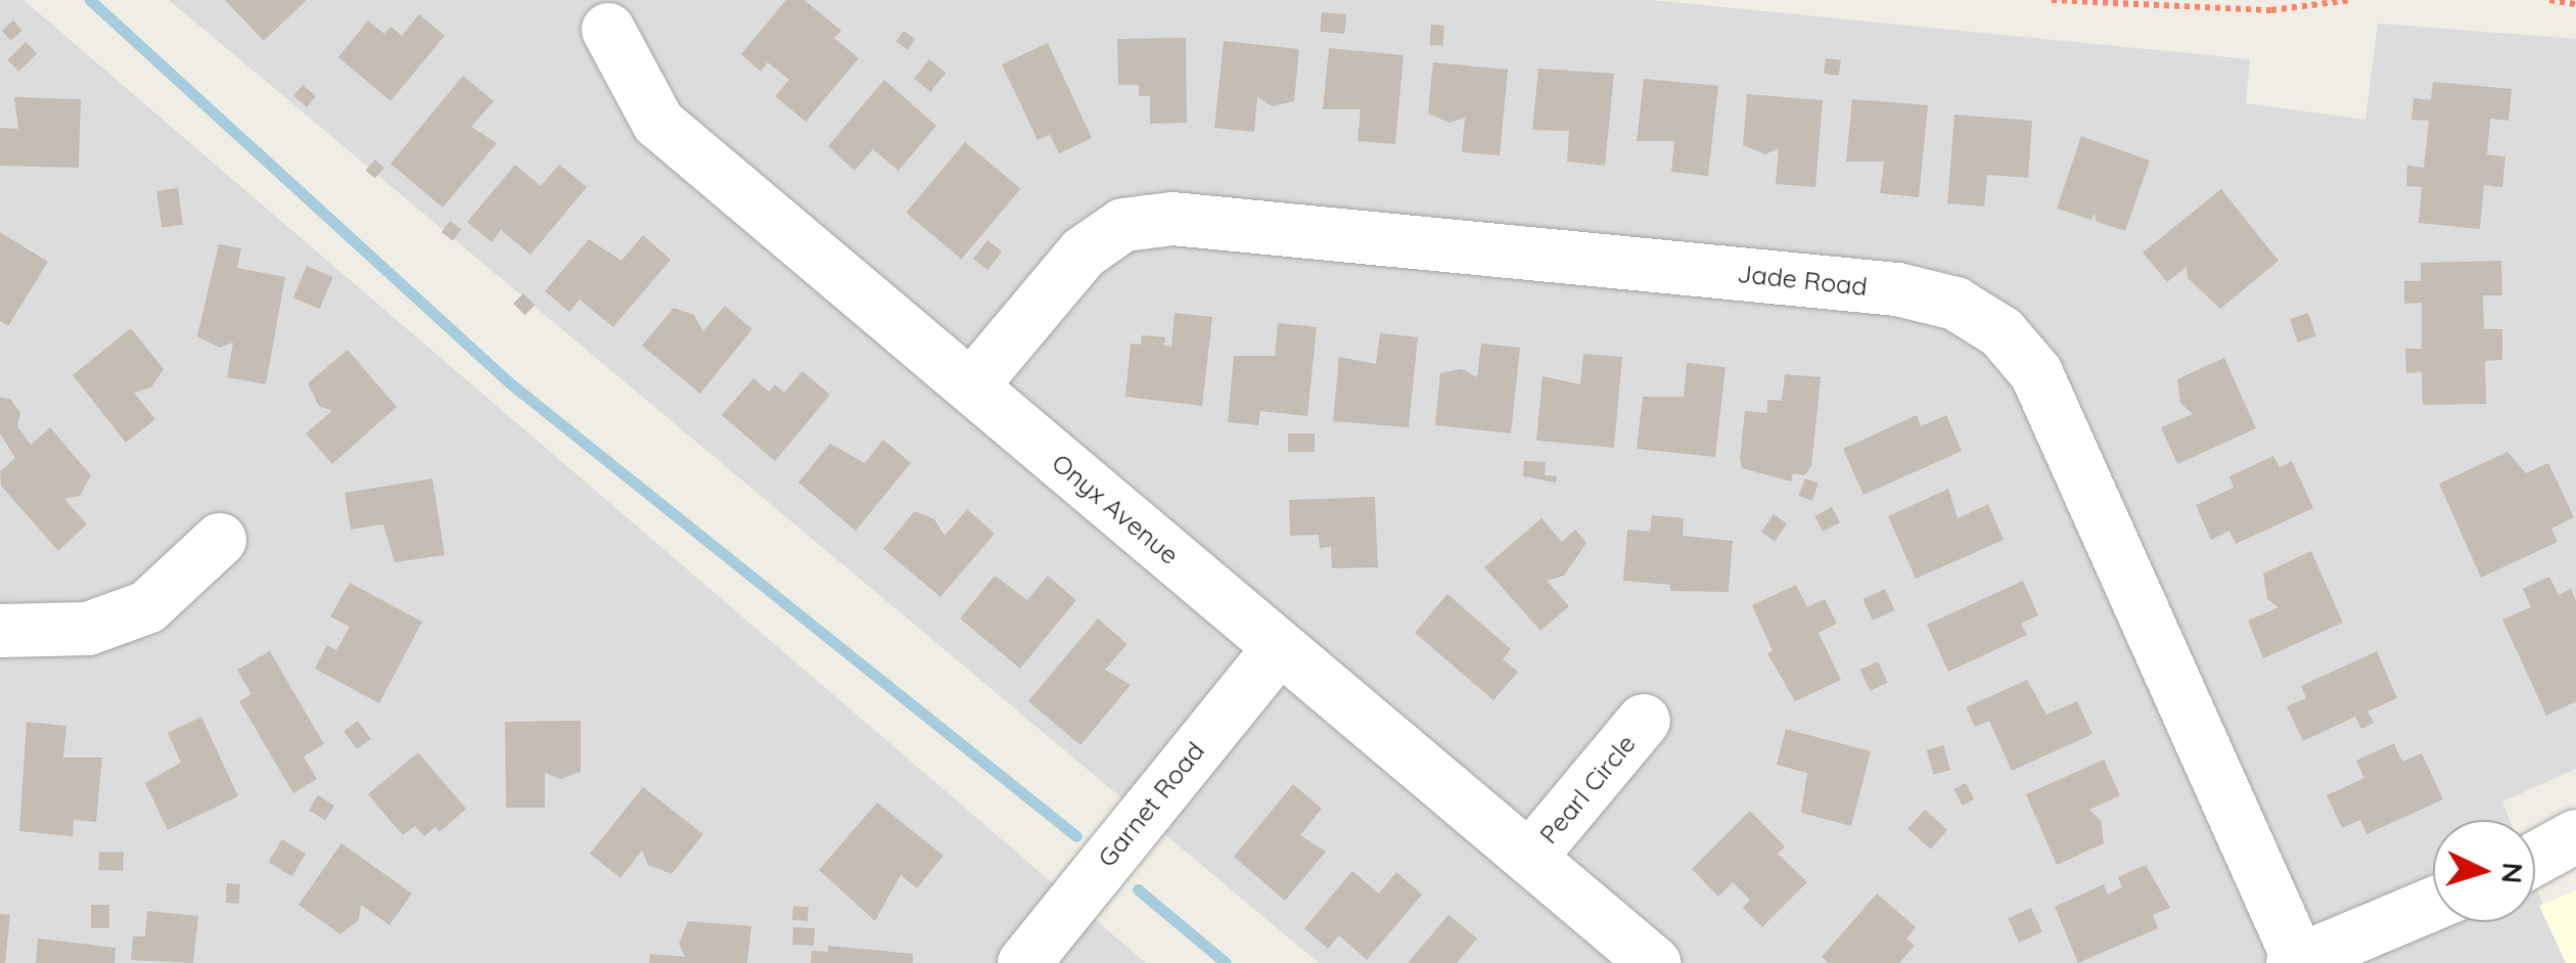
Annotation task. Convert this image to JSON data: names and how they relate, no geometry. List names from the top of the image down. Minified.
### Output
{"streets":{"street":["Jade Road","Onyx Avenue","Pearl Circle","Garnet Road"]},"crossings":[["Jade Road","Onyx Avenue"],["Onyx Avenue","Pearl Circle"],["Onyx Avenue","Garnet Road"]],"north":"right"}
